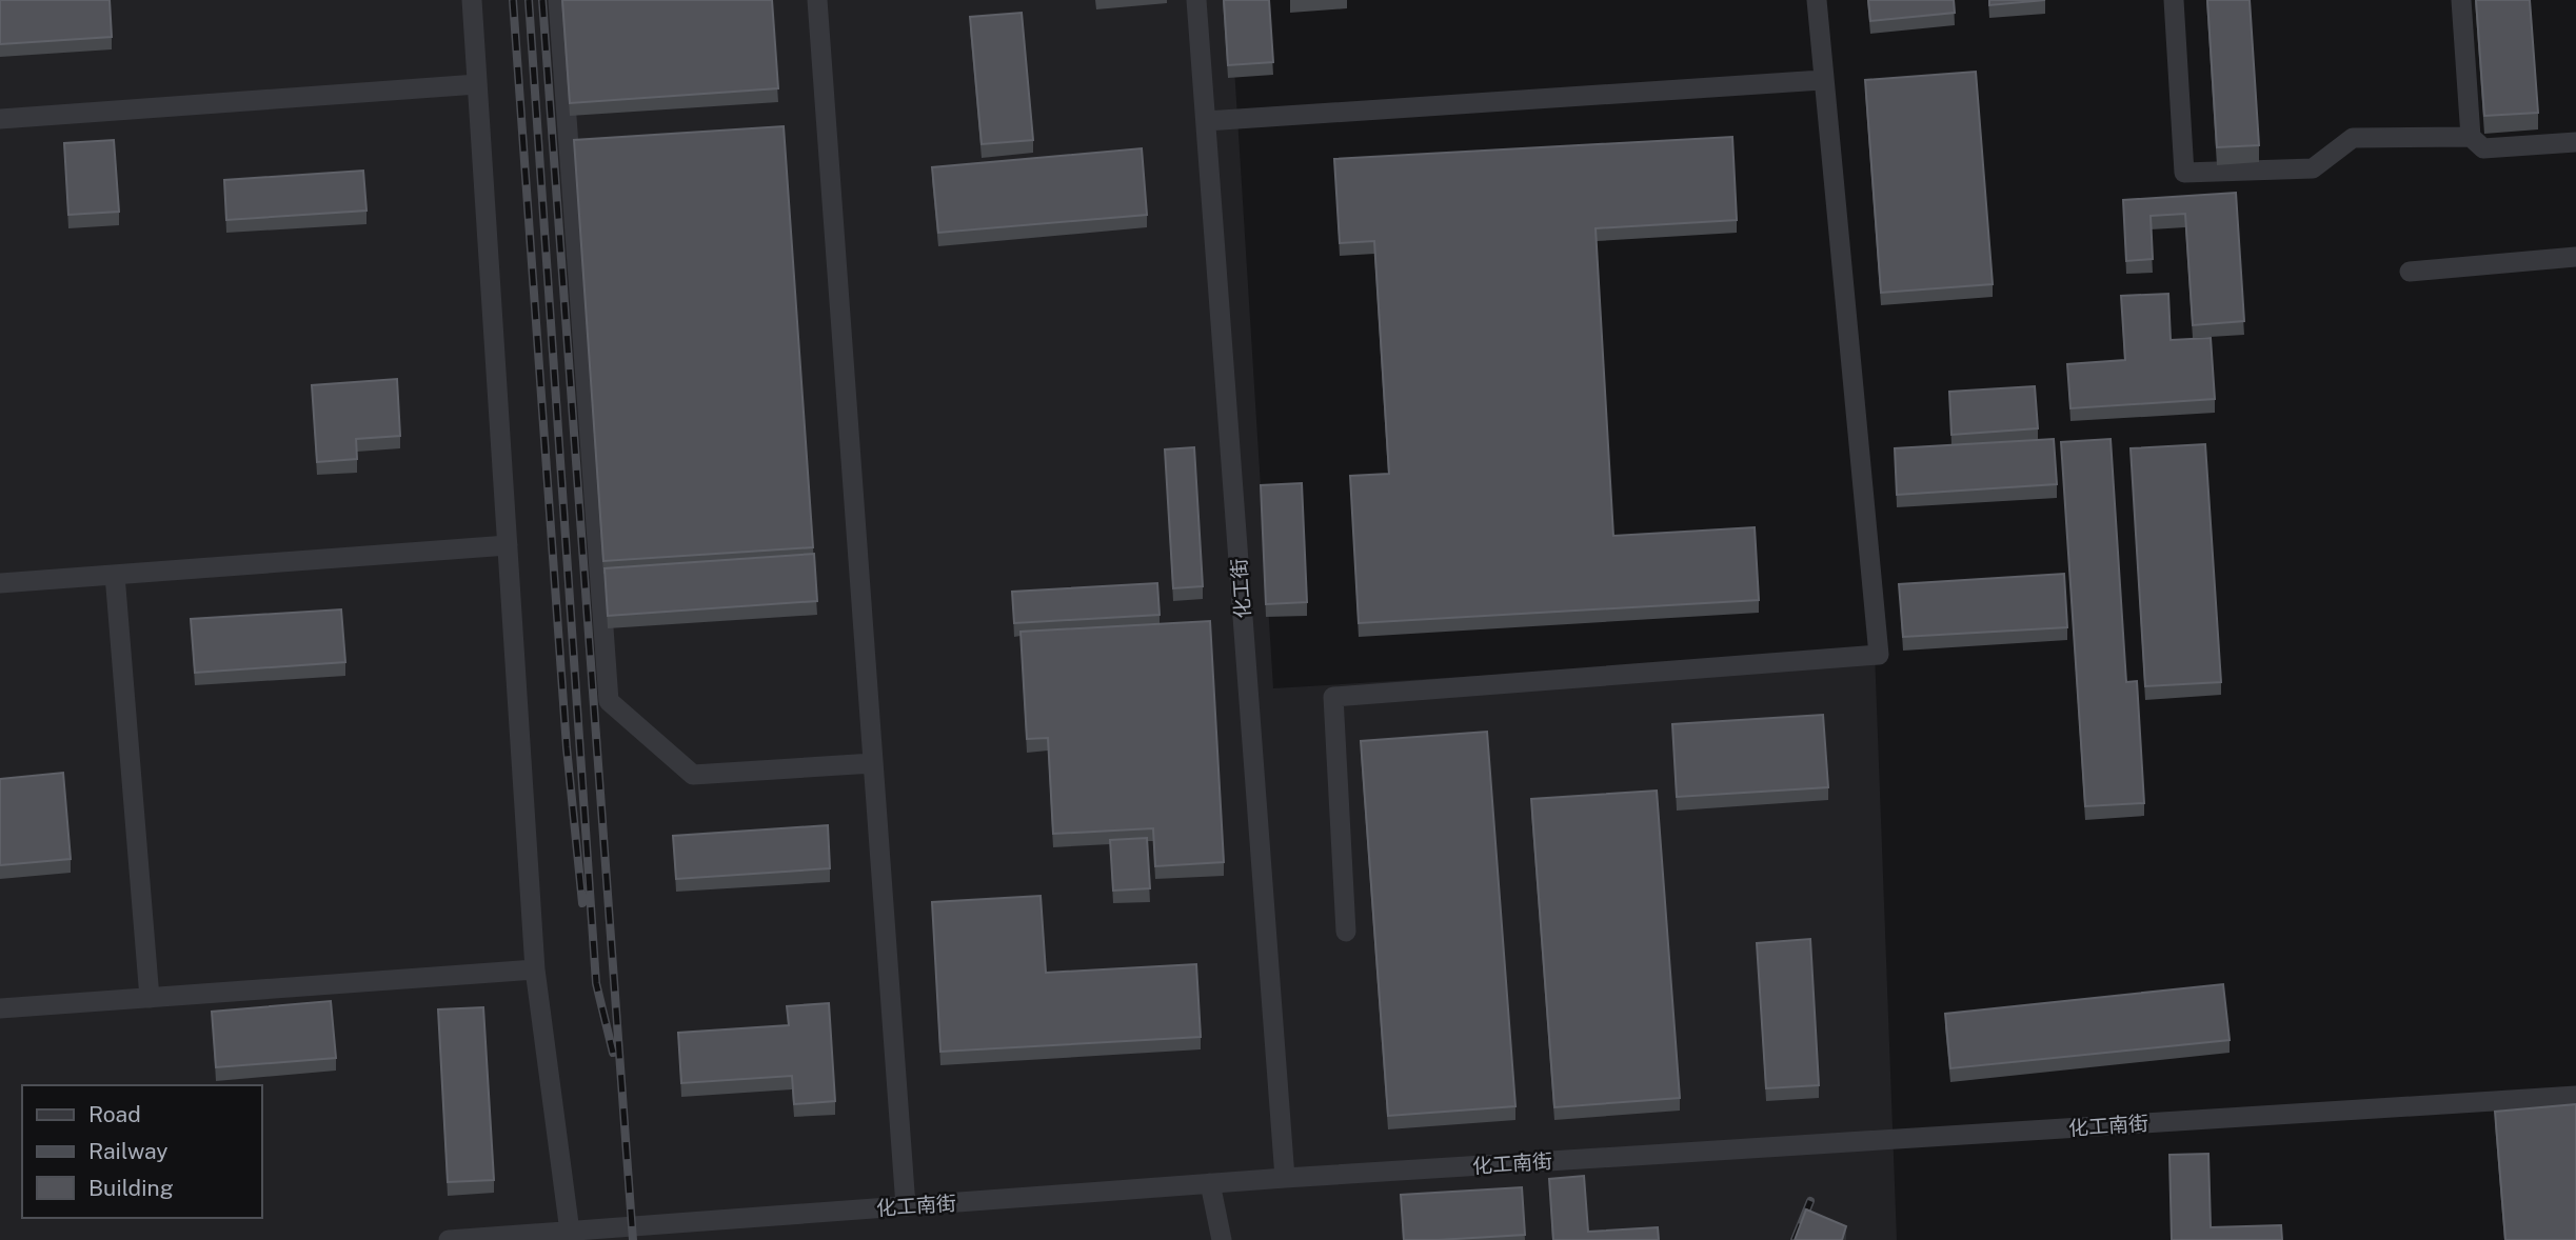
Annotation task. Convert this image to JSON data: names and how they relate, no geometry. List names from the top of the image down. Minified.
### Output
{"streets":{"street":["化工街","化工南街"]},"crossings":[["化工街","化工南街"]],"legend":["Road","Railway","Building"]}
